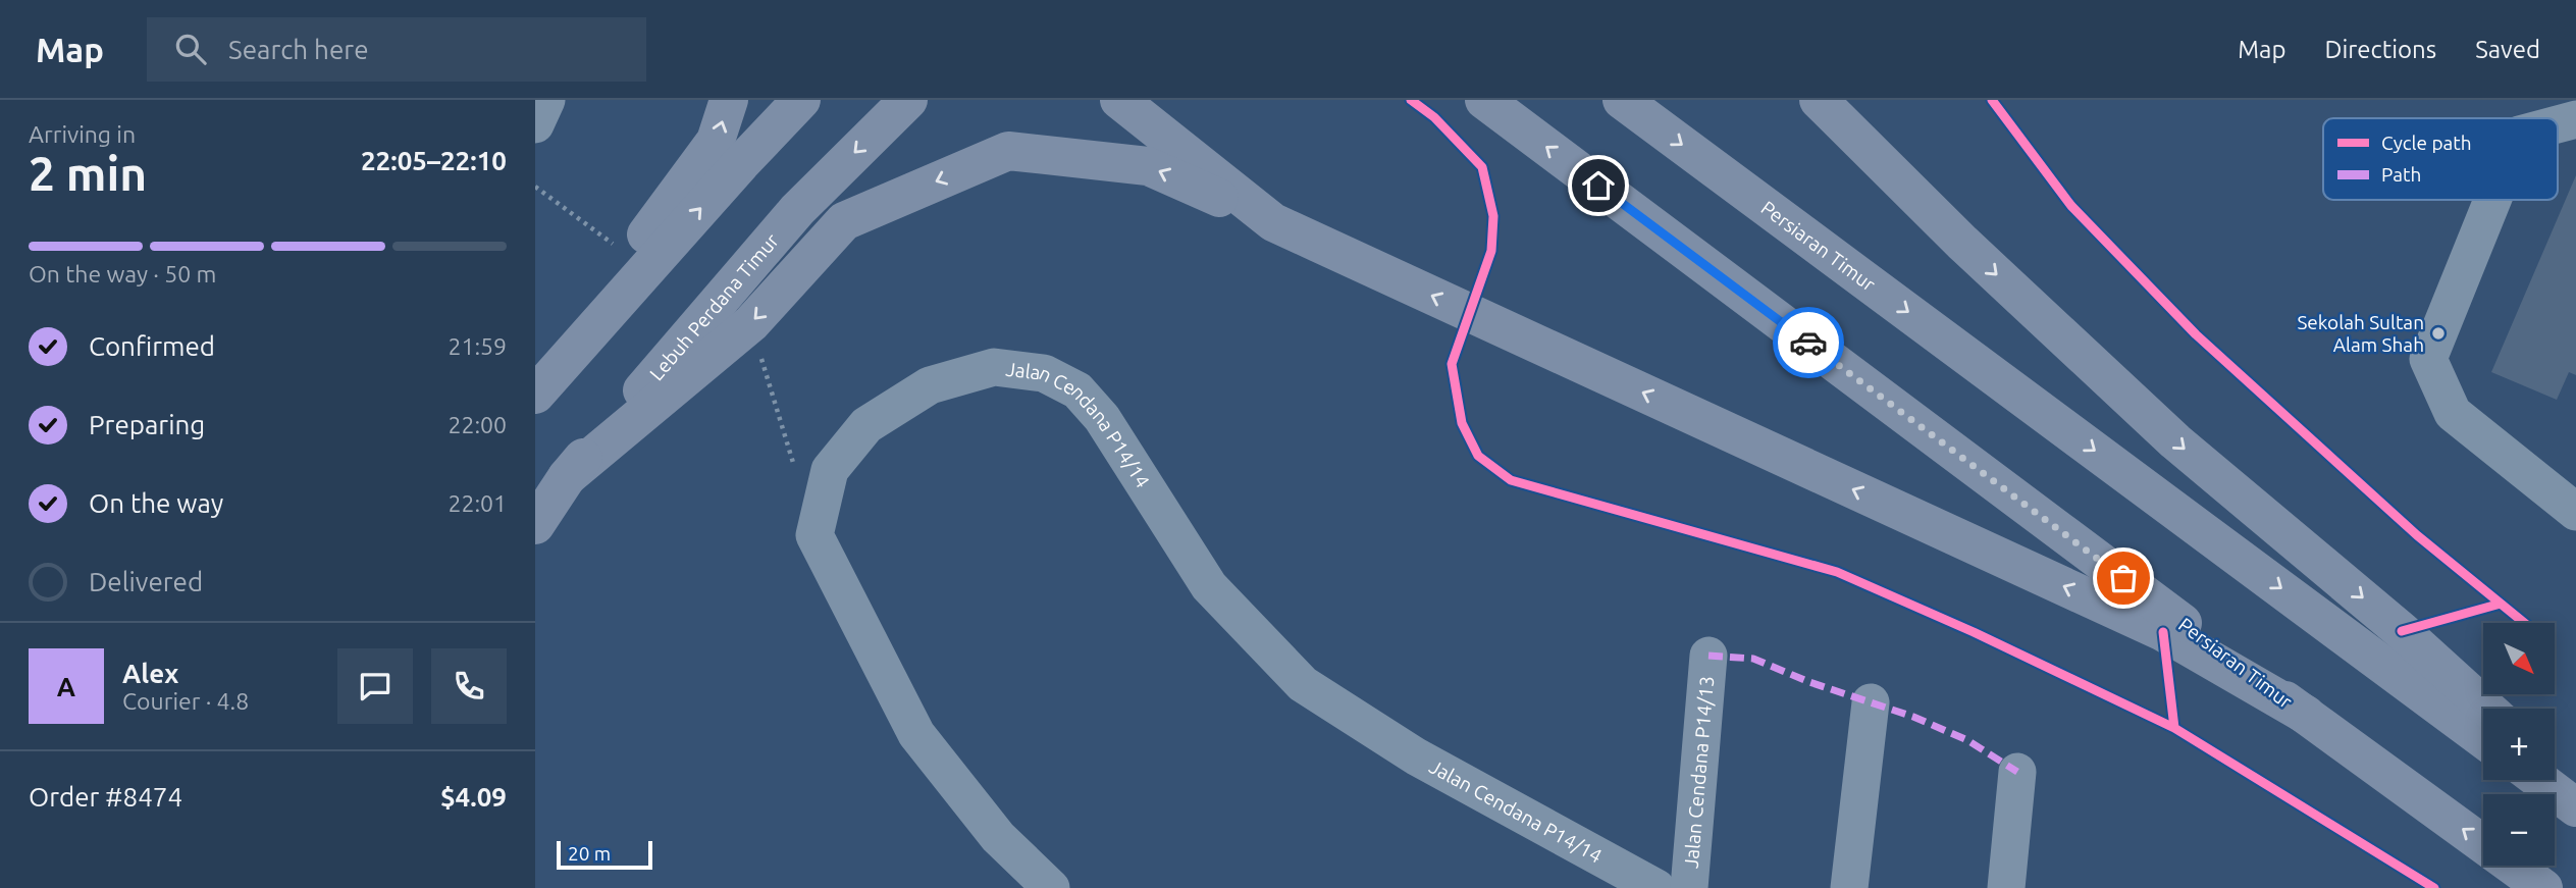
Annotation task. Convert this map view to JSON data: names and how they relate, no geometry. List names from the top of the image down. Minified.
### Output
{"streets":{"main road":["Persiaran Timur","Lebuh Perdana Timur"],"street":["Jalan Cendana P14/14","Jalan Cendana P14/13"]},"places":["Sekolah Sultan Alam Shah"],"legend":["Cycle path","Path"],"scale_bar":"20 m","north":"bottom right","page":{"header":"Map","search":"Search here","nav":["Map","Directions","Saved"],"heading":["2 min","Arriving in","22:05–22:10"],"panel":["Alex","Courier · 4.8","Order #8474","$4.09"],"bar":"On the way · 50 m","list":[["Confirmed","21:59"],["Preparing","22:00"],["On the way","22:01"],"Delivered"],"map_buttons":["+","−"],"round":"A","scale":"20 m"}}
